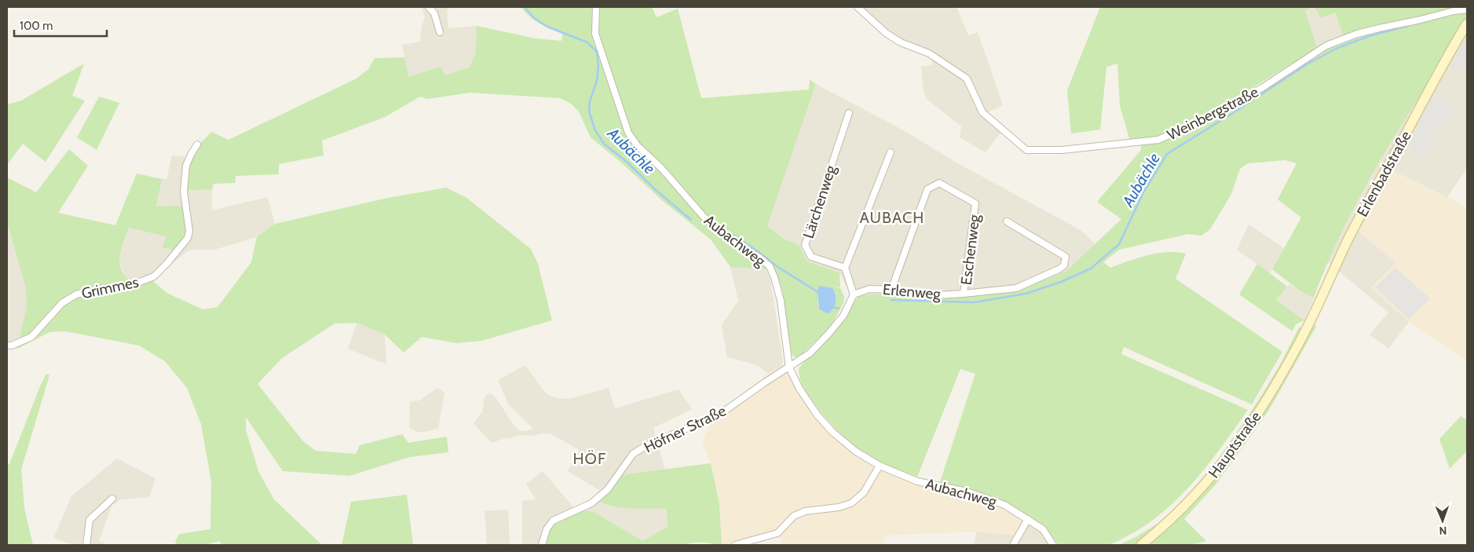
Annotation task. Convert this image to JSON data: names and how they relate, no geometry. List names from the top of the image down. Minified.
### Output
{"streets":{"main road":["Erlenbadstraße","Hauptstraße"],"street":["Weinbergstraße","Lärchenweg","Aubachweg","Eschenweg","Grimmes","Erlenweg","Höfner Straße"]},"crossings":[["Erlenbadstraße","Hauptstraße"],["Aubachweg","Höfner Straße"],["Eschenweg","Erlenweg"]],"districts":["AUBACH","HÖF"],"water":["Aubächle"],"scale_bar":"100 m","north":"bottom"}
